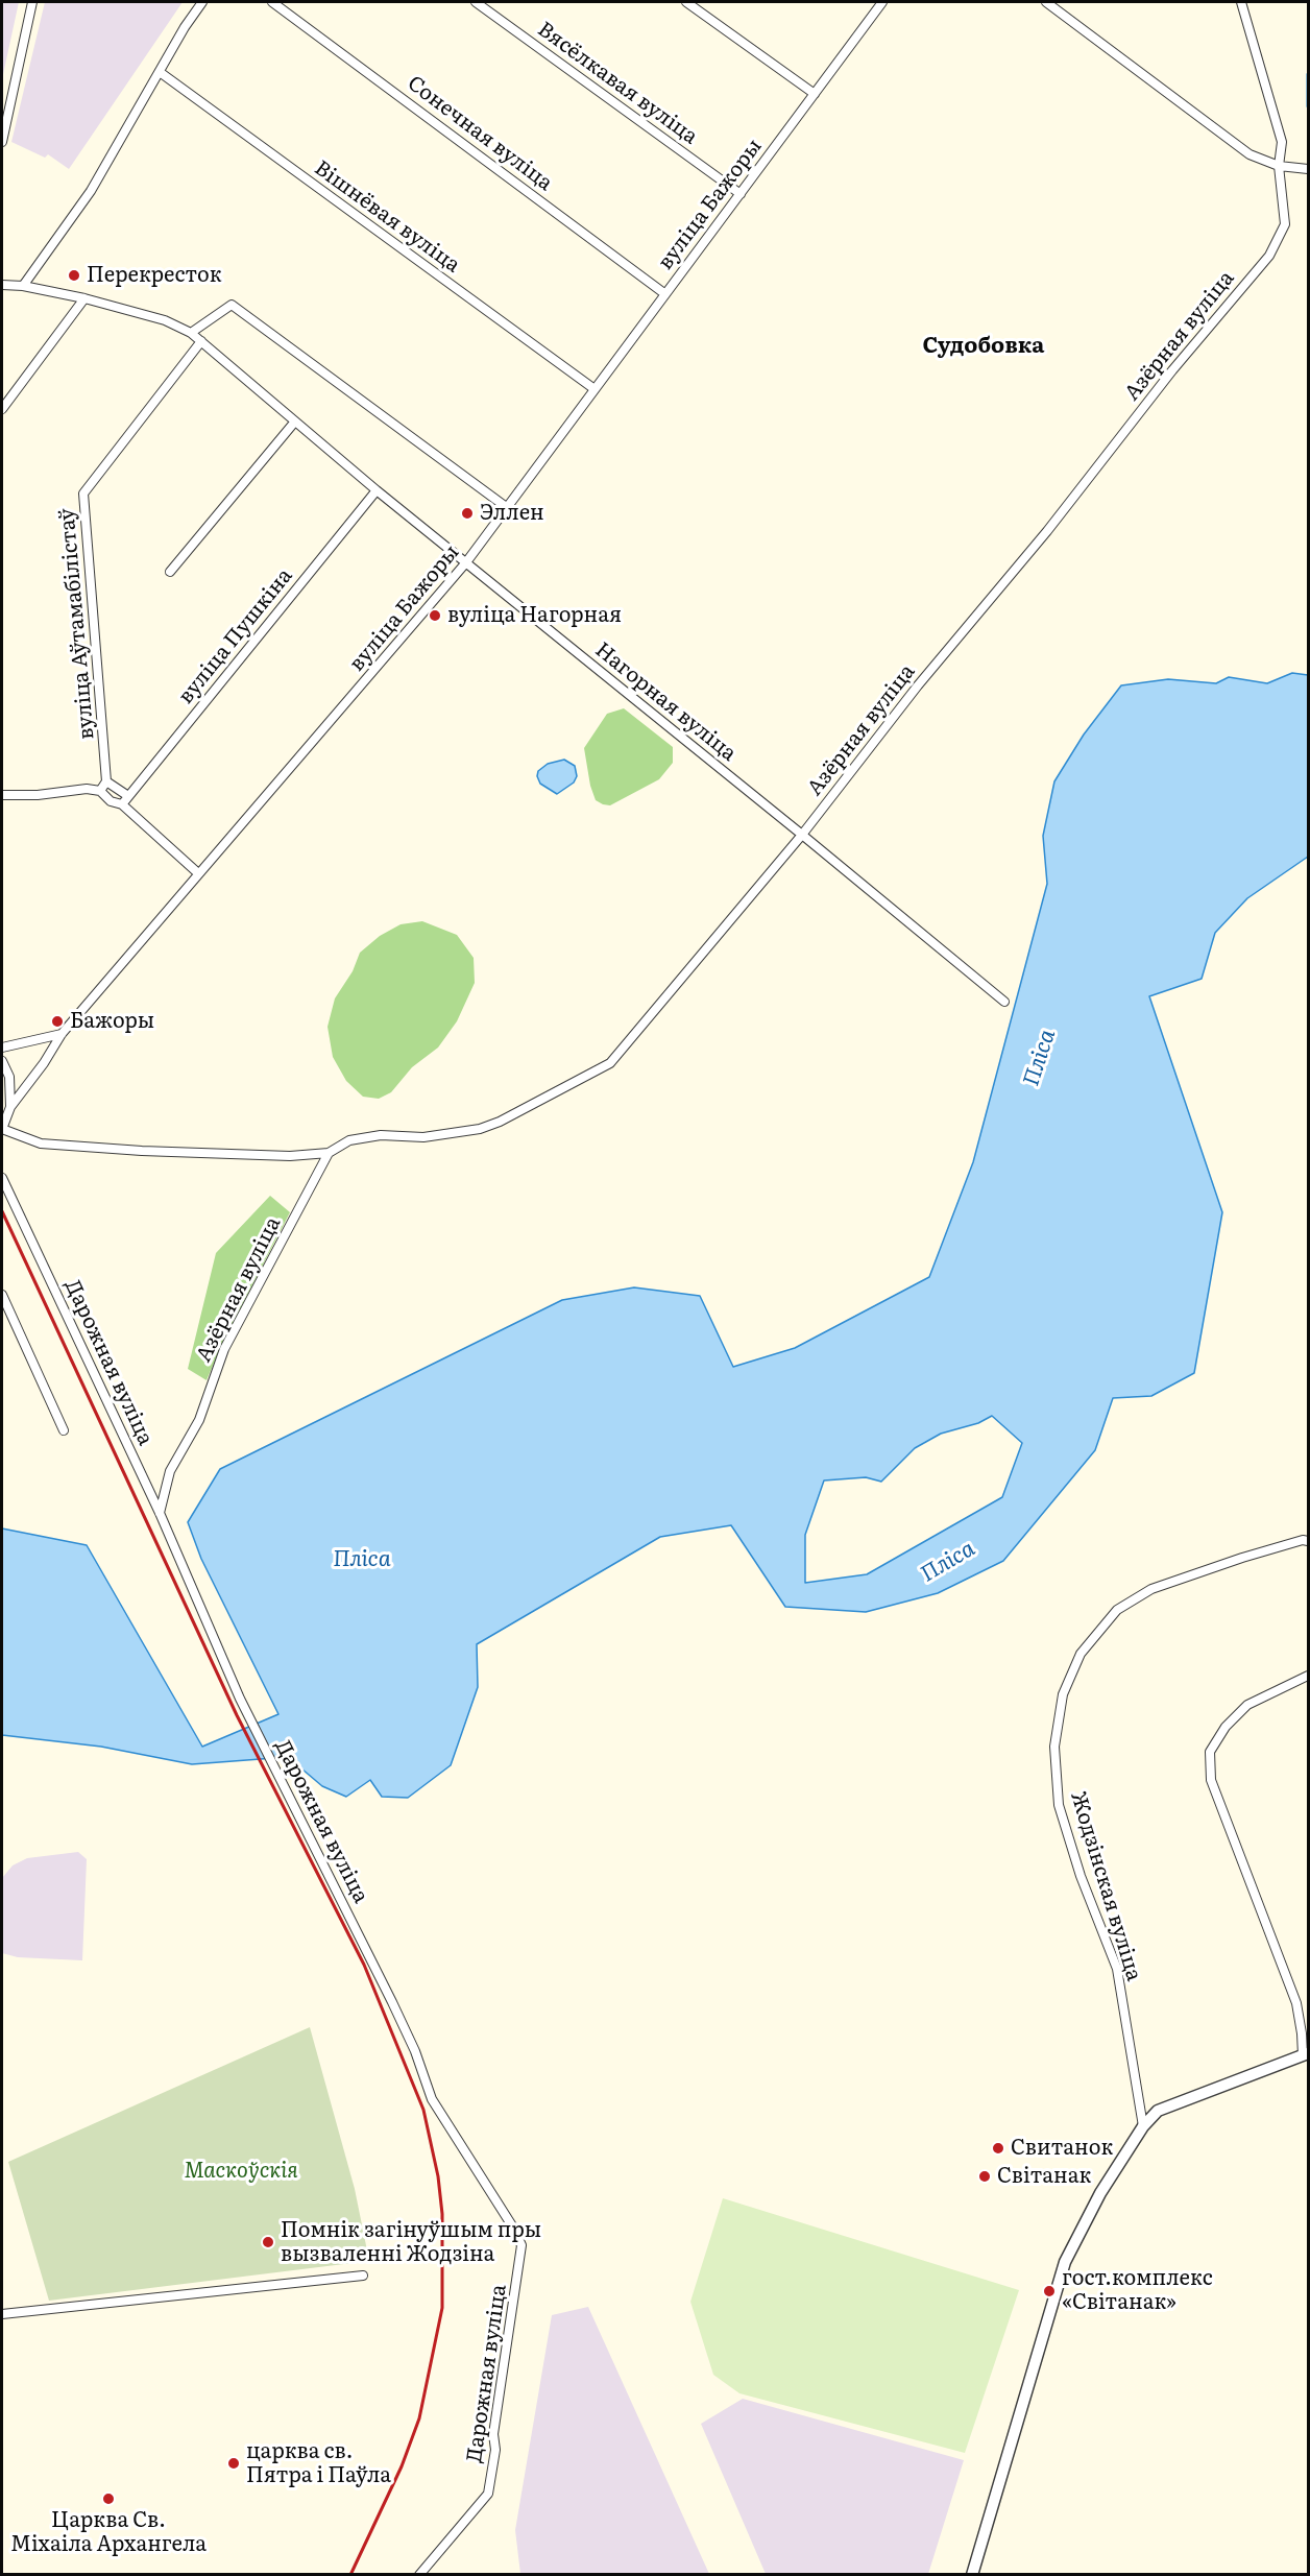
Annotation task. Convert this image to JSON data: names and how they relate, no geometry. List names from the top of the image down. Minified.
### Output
{"streets":{"street":["Вясёлкавая вуліца","Сонечная вуліца","вуліца Бажоры","Вішнёвая вуліца","Азёрная вуліца","вуліца Аўтамабілістаў","вуліца Пушкіна","Нагорная вуліца","Дарожная вуліца","Жодзінская вуліца"]},"crossings":[["Вясёлкавая вуліца","вуліца Бажоры"],["Сонечная вуліца","вуліца Бажоры"],["вуліца Бажоры","Вішнёвая вуліца"],["вуліца Бажоры","Нагорная вуліца"],["Азёрная вуліца","Нагорная вуліца"],["Азёрная вуліца","Дарожная вуліца"],["вуліца Аўтамабілістаў","Нагорная вуліца"],["вуліца Пушкіна","Нагорная вуліца"]],"districts":["Судобовка"],"water":["Пліса"],"parks":["Маскоўскія"],"places":["Перекресток","Эллен","вуліца Нагорная","Бажоры","Свитанок","Світанак","Помнік загінуўшым пры вызваленні Жодзіна","гост.комплекс «Світанак»","царква св. Пятра і Паўла","Царква Св. Міхаіла Архангела"]}
